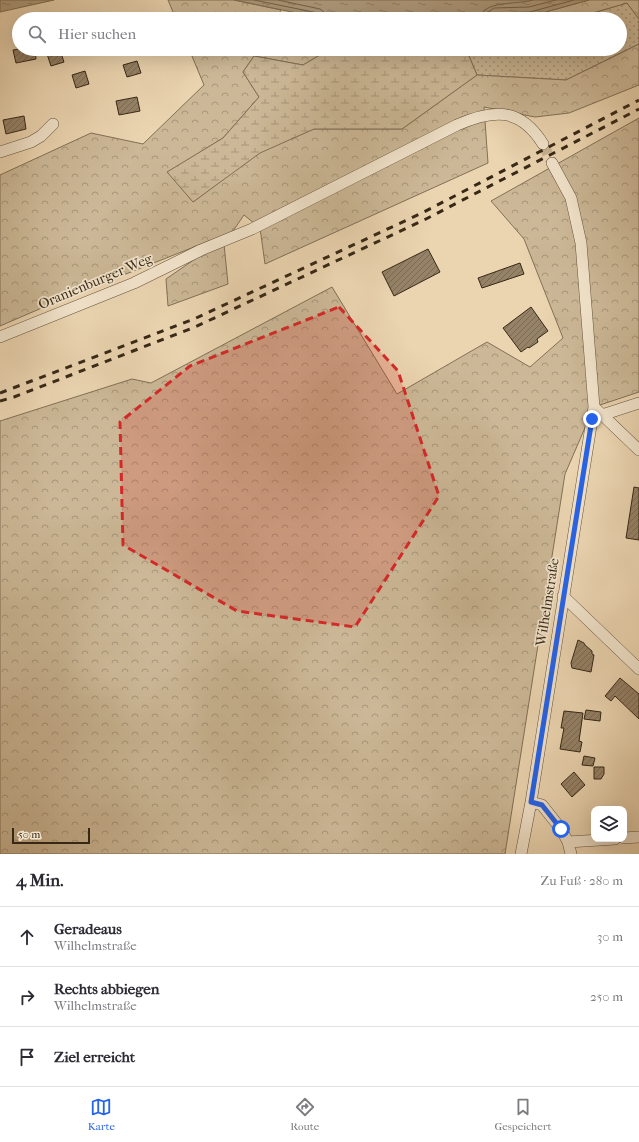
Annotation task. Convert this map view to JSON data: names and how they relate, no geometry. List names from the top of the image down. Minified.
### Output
{"streets":{"street":["Oranienburger Weg","Wilhelmstraße"]},"scale_bar":"50 m","page":{"search":"Hier suchen","scale":"50 m","heading":["4 Min.","Zu Fuß · 280 m"],"list":[["Geradeaus","Wilhelmstraße","30 m"],["Rechts abbiegen","Wilhelmstraße","250 m"],"Ziel erreicht"],"nav":["Karte","Route","Gespeichert"]}}
